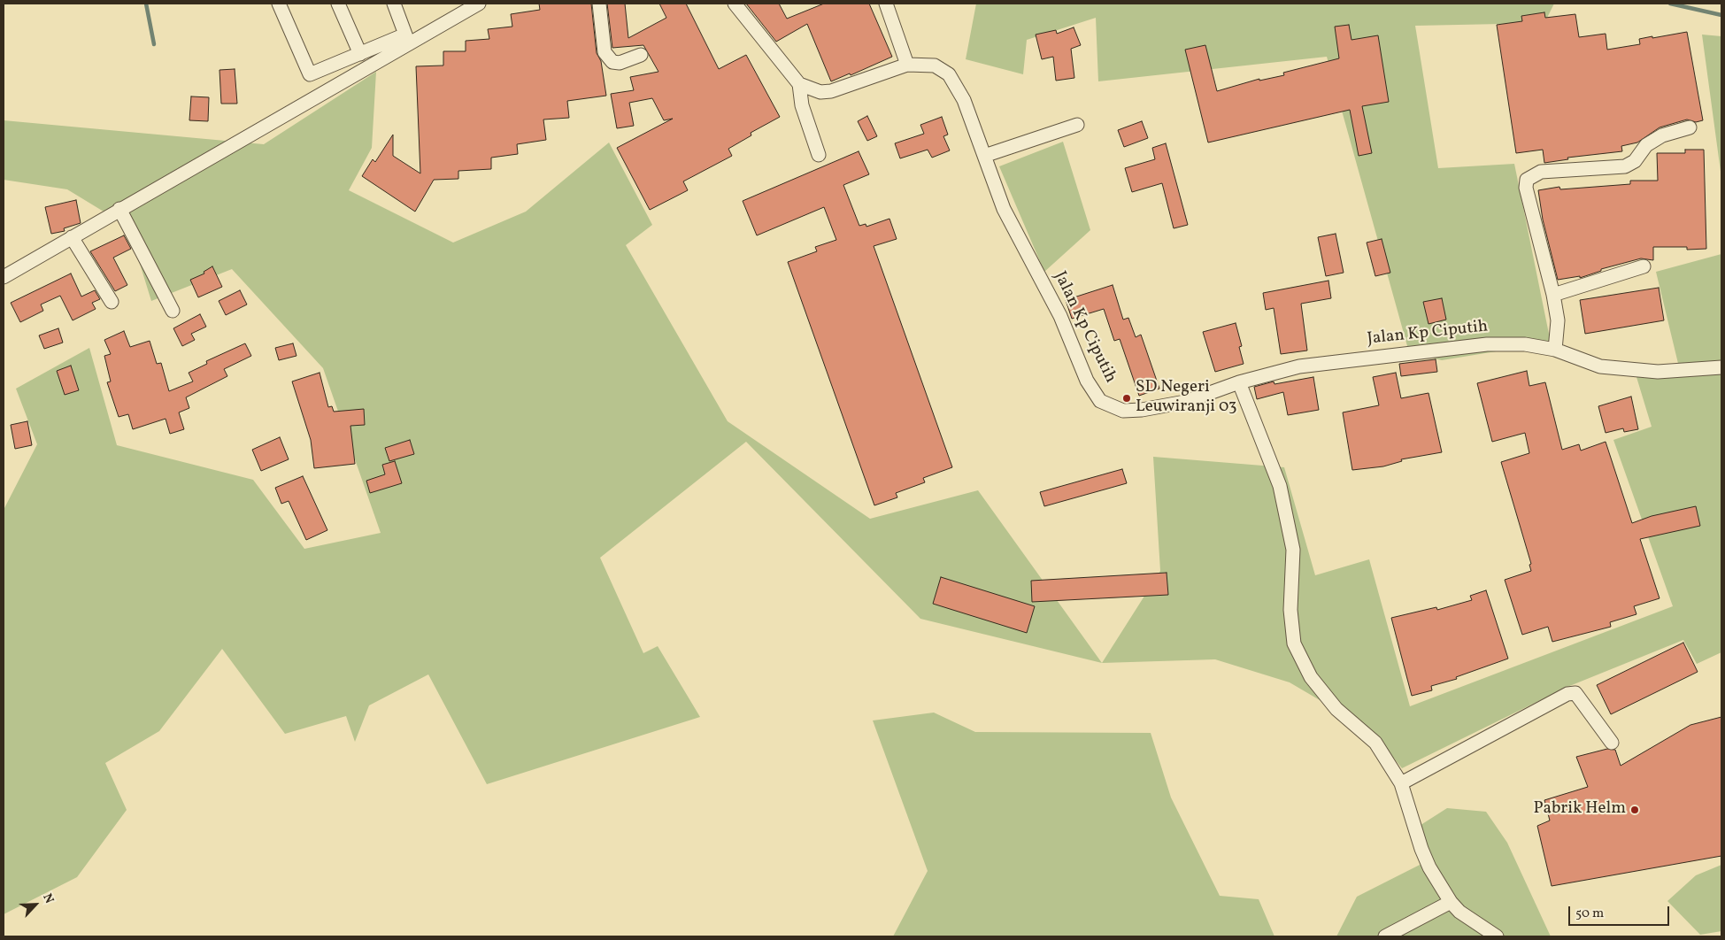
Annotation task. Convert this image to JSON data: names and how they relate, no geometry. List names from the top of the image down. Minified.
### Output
{"streets":{"street":["Jalan Kp Ciputih"]},"places":["SD Negeri Leuwiranji 03","Pabrik Helm"],"scale_bar":"50 m","north":"top right"}
